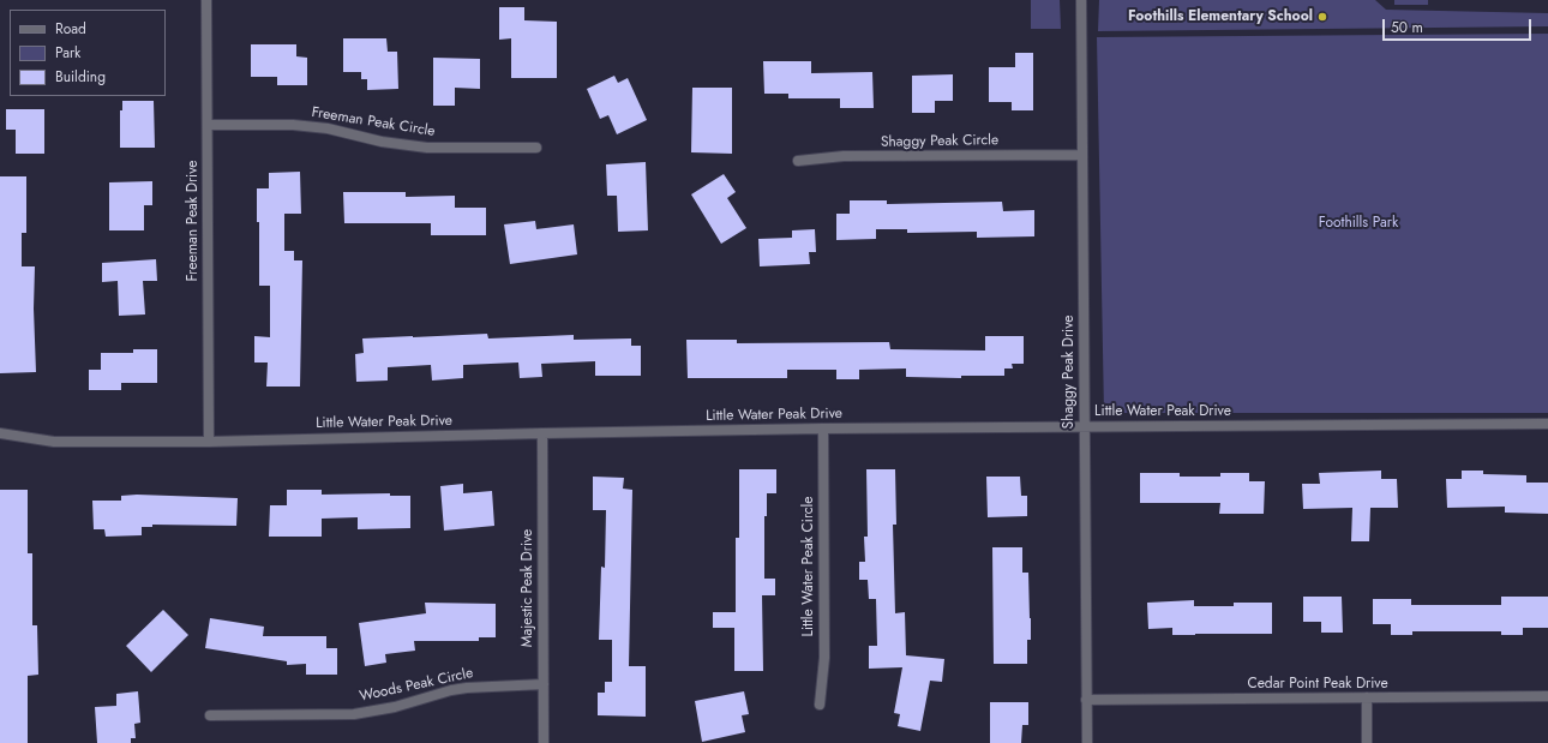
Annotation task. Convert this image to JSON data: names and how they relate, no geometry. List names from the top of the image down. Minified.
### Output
{"streets":{"street":["Freeman Peak Circle","Shaggy Peak Circle","Freeman Peak Drive","Shaggy Peak Drive","Little Water Peak Drive","Little Water Peak Circle","Majestic Peak Drive","Cedar Point Peak Drive","Woods Peak Circle"]},"crossings":[["Freeman Peak Circle","Freeman Peak Drive"],["Shaggy Peak Circle","Shaggy Peak Drive"],["Freeman Peak Drive","Little Water Peak Drive"],["Shaggy Peak Drive","Little Water Peak Drive"],["Shaggy Peak Drive","Cedar Point Peak Drive"],["Little Water Peak Drive","Little Water Peak Circle"],["Little Water Peak Drive","Majestic Peak Drive"],["Majestic Peak Drive","Woods Peak Circle"]],"parks":["Foothills Park"],"places":["Foothills Elementary School"],"legend":["Road","Park","Building"],"scale_bar":"50 m"}
